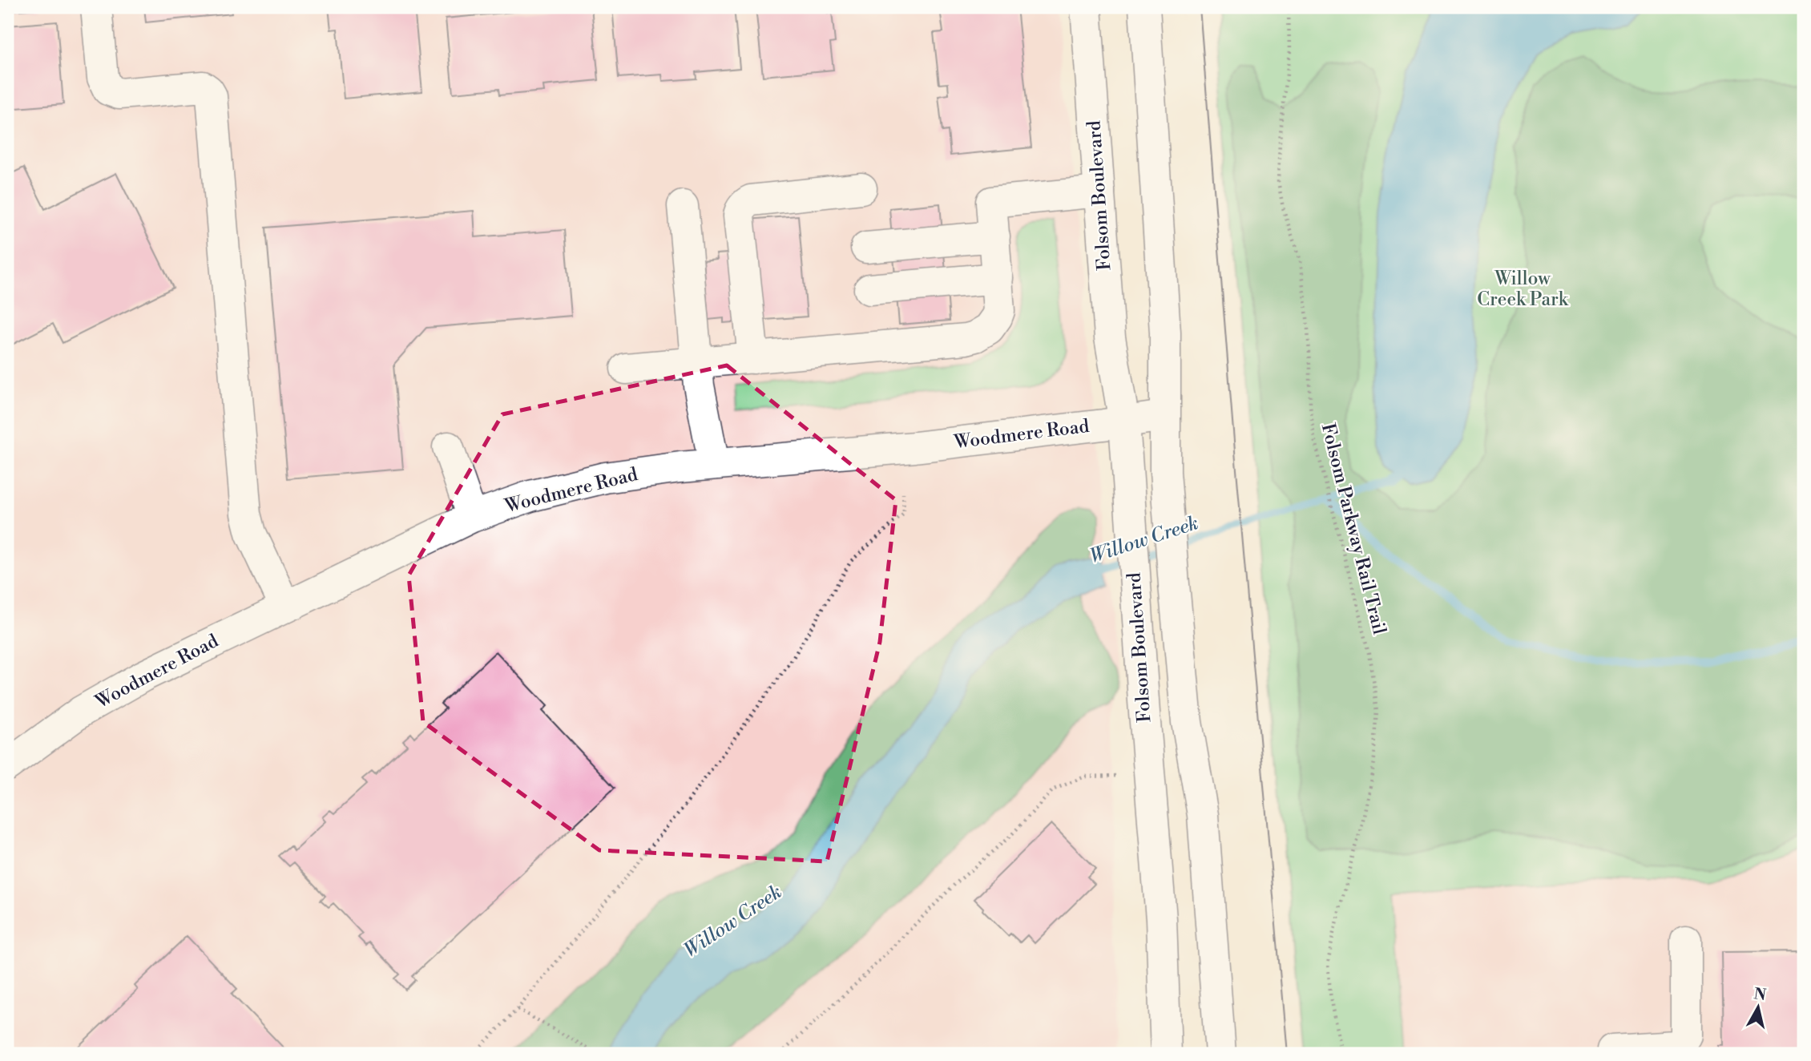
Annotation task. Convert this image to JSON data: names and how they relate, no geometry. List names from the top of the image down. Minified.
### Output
{"streets":{"main road":["Folsom Boulevard","Woodmere Road"],"path":["Folsom Parkway Rail Trail"]},"crossings":[["Folsom Boulevard","Woodmere Road"]],"water":["Willow Creek"],"parks":["Willow Creek Park"],"north":"top"}
